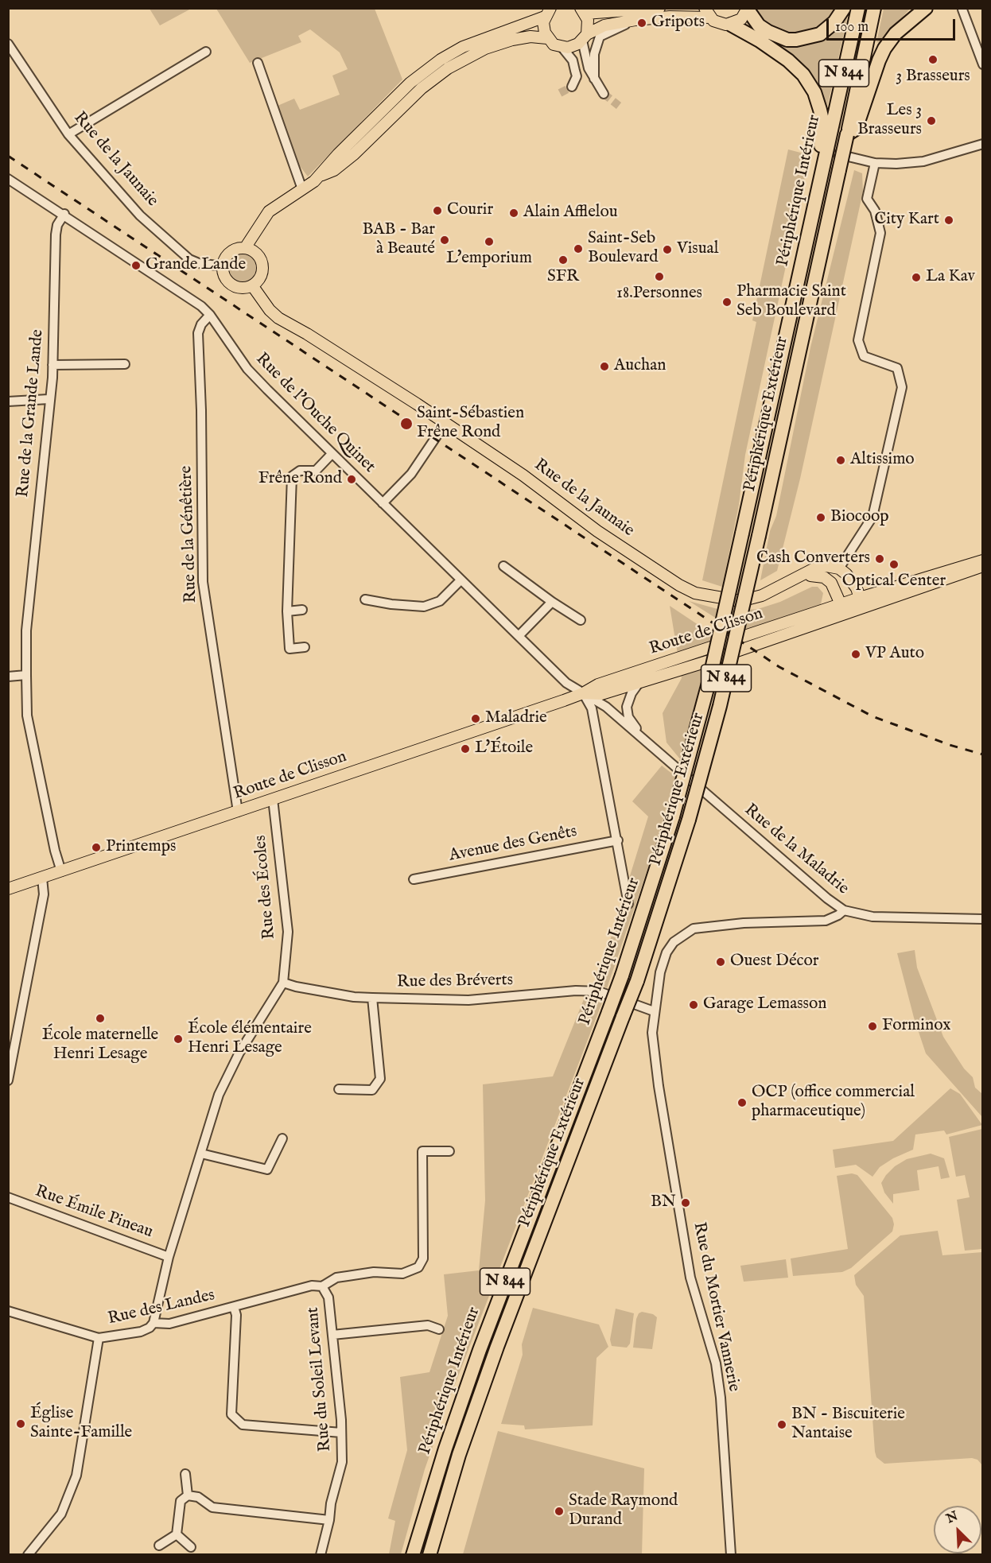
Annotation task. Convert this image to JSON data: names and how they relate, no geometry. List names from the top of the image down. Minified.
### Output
{"streets":{"highway":["N 844","Périphérique Intérieur","Périphérique Extérieur"],"main road":["Rue de la Jaunaie","Route de Clisson"],"street":["Rue de la Grande Lande","Rue de l'Ouche Quinet","Rue de la Génêtière","Avenue des Genêts","Rue de la Maladrie","Rue des Écoles","Rue des Bréverts","Rue Émile Pineau","Rue du Mortier Vannerie","Rue des Landes","Rue du Soleil Levant"]},"crossings":[["Rue de la Grande Lande","Rue de l'Ouche Quinet"],["Rue de la Grande Lande","Route de Clisson"],["Rue de l'Ouche Quinet","Rue de la Génêtière"],["Rue de l'Ouche Quinet","Route de Clisson"],["Rue de l'Ouche Quinet","Rue de la Maladrie"],["Rue de la Génêtière","Route de Clisson"],["Route de Clisson","Rue de la Maladrie"],["Route de Clisson","Rue des Écoles"],["Rue de la Maladrie","Rue du Mortier Vannerie"],["Rue des Écoles","Rue des Bréverts"],["Rue des Écoles","Rue Émile Pineau"],["Rue des Écoles","Rue des Landes"],["Rue des Bréverts","Rue du Mortier Vannerie"],["Rue des Landes","Rue du Soleil Levant"]],"places":["Gripots","3 Brasseurs","Les 3 Brasseurs","Courir","Alain Afflelou","City Kart","BAB - Bar à Beauté","L'emporium","Saint-Seb Boulevard","Visual","SFR","Grande Lande","18.Personnes","La Kav","Pharmacie Saint Seb Boulevard","Auchan","Saint-Sébastien Frêne Rond","Altissimo","Frêne Rond","Biocoop","Cash Converters","Optical Center","VP Auto","Maladrie","L'Étoile","Printemps","Ouest Décor","Garage Lemasson","École maternelle Henri Lesage","Forminox","École élémentaire Henri Lesage","OCP (office commercial pharmaceutique)","BN","Église Sainte-Famille","BN - Biscuiterie Nantaise","Stade Raymond Durand"],"scale_bar":"100 m","north":"top left"}
